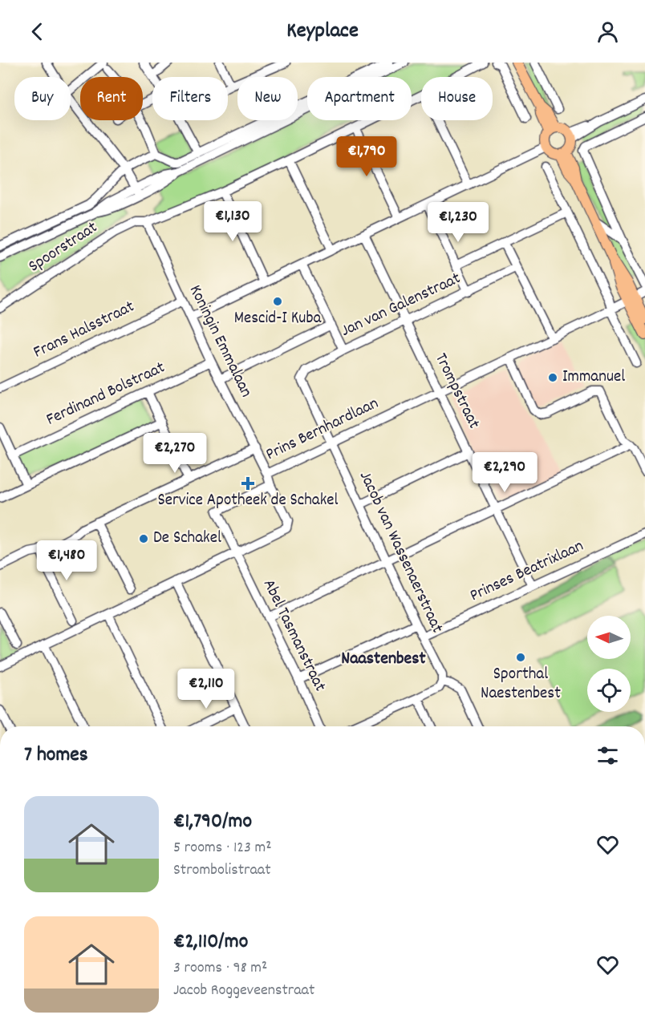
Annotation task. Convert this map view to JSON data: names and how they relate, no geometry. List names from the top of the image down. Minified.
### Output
{"streets":{"street":["Spoorstraat","Jan van Galenstraat","Frans Halsstraat","Koningin Emmalaan","Trompstraat","Ferdinand Bolstraat","Prins Bernhardlaan","Jacob van Wassenaerstraat","Prinses Beatrixlaan","Abel Tasmanstraat"]},"crossings":[["Spoorstraat","Koningin Emmalaan"],["Jan van Galenstraat","Trompstraat"],["Jan van Galenstraat","Jacob van Wassenaerstraat"],["Frans Halsstraat","Koningin Emmalaan"],["Koningin Emmalaan","Ferdinand Bolstraat"],["Koningin Emmalaan","Prins Bernhardlaan"],["Trompstraat","Prins Bernhardlaan"],["Trompstraat","Prinses Beatrixlaan"],["Prins Bernhardlaan","Jacob van Wassenaerstraat"],["Prins Bernhardlaan","Abel Tasmanstraat"],["Jacob van Wassenaerstraat","Prinses Beatrixlaan"]],"districts":["Naastenbest"],"places":{"other":["Mescid-I Kuba","Immanuel","De Schakel","Sporthal Naestenbest"],"health":["Service Apotheek de Schakel"]},"north":"left","page":{"header":"Keyplace","chip":["Buy","Rent","Filters","New","Apartment","House"],"price":["€1,790","€1,130","€1,230","€2,270","€2,290","€1,480","€2,110"],"heading":"7 homes","list":[{"name":"€1,790/mo","note":"5 rooms · 123 m² · Strombolistraat"},{"name":"€2,110/mo","note":"3 rooms · 98 m² · Jacob Roggeveenstraat"}]}}
